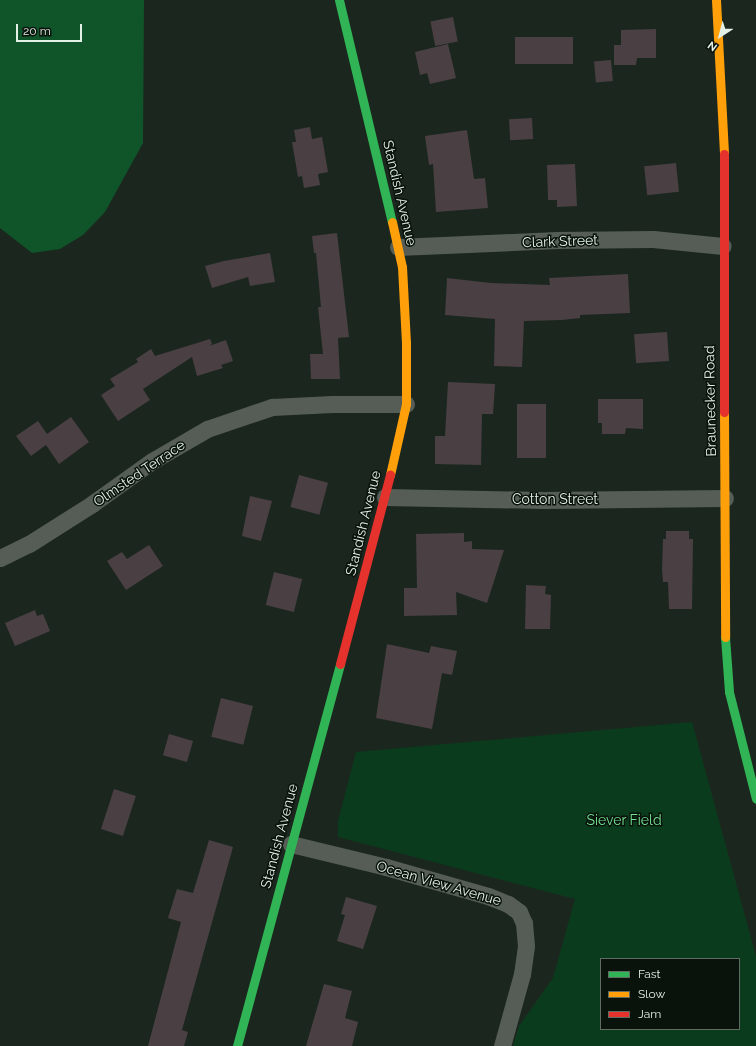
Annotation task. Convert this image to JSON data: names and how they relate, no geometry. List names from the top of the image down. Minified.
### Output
{"streets":{"street":["Standish Avenue","Clark Street","Braunecker Road","Olmsted Terrace","Cotton Street","Ocean View Avenue"]},"crossings":[["Standish Avenue","Clark Street"],["Standish Avenue","Olmsted Terrace"],["Standish Avenue","Cotton Street"],["Standish Avenue","Ocean View Avenue"],["Clark Street","Braunecker Road"],["Braunecker Road","Cotton Street"]],"parks":["Siever Field"],"legend":["Fast","Slow","Jam"],"scale_bar":"20 m","north":"bottom left"}
